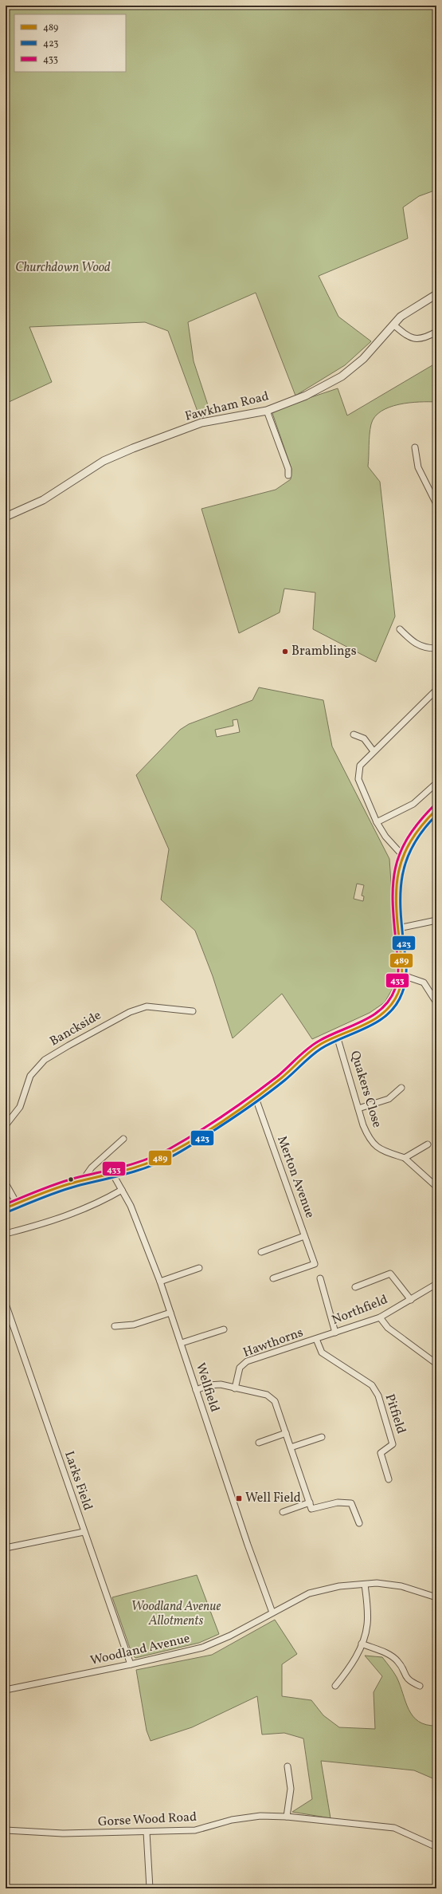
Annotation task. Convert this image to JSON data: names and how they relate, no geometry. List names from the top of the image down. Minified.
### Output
{"streets":{"street":["Fawkham Road","Banckside","Quakers Close","Merton Avenue","Northfield","Hawthorns","Wellfield","Pitfield","Larks Field","Woodland Avenue","Gorse Wood Road"]},"crossings":[["Northfield","Hawthorns"],["Northfield","Pitfield"],["Hawthorns","Pitfield"],["Wellfield","Woodland Avenue"],["Larks Field","Woodland Avenue"]],"parks":["Churchdown Wood","Woodland Avenue Allotments"],"places":{"other":["Bramblings"],"transit":["Well Field"]},"lines":["transit line 433","transit line 489","transit line 423"],"legend":["489","423","433"]}
